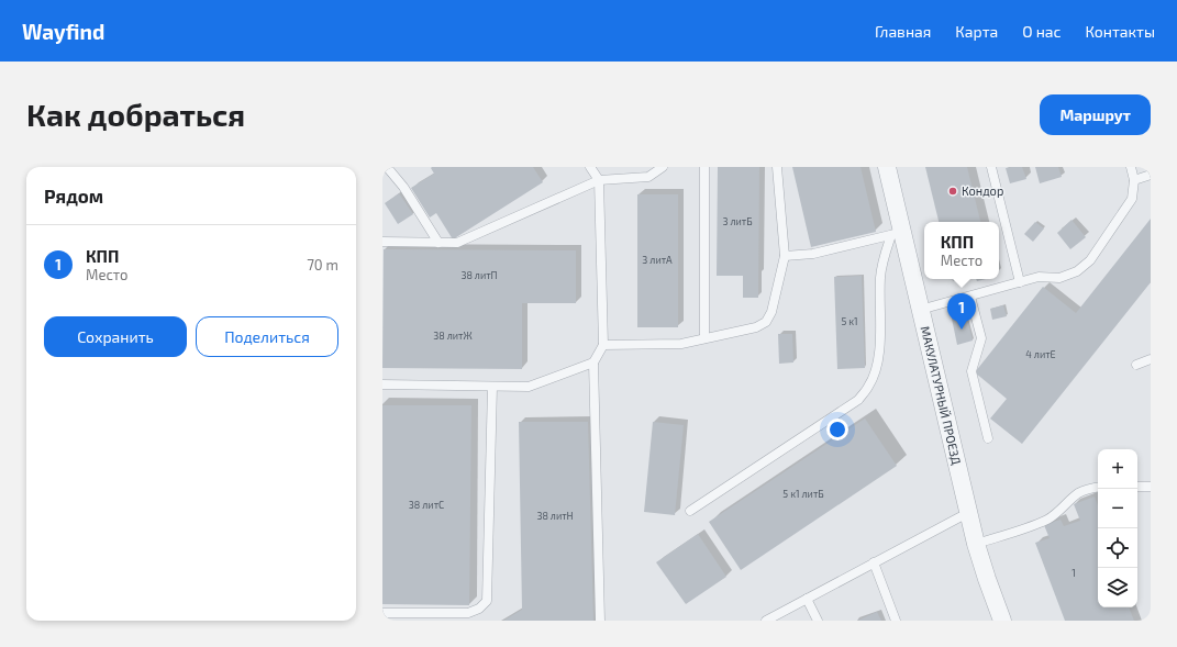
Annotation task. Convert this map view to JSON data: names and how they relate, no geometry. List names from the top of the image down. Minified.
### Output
{"streets":{"street":["МАКУЛАТУРНЫЙ ПРОЕЗД"]},"places":["Кондор"],"house_numbers":["3 литБ","3 литА","38 литП","5 к1","38 литЖ","4 литЕ","5 к1 литБ","38 литС","38 литН","1"],"page":{"header":"Wayfind","nav":["Главная","Карта","О нас","Контакты"],"buttons":["Маршрут",["Сохранить","Поделиться"]],"title":"Как добраться","heading":"Рядом","popup":["КПП","Место"],"list":[{"mark":"1","name":"КПП","note":"Место","value":"70 m"}],"pins":"1","map_buttons":["+","−"]}}
